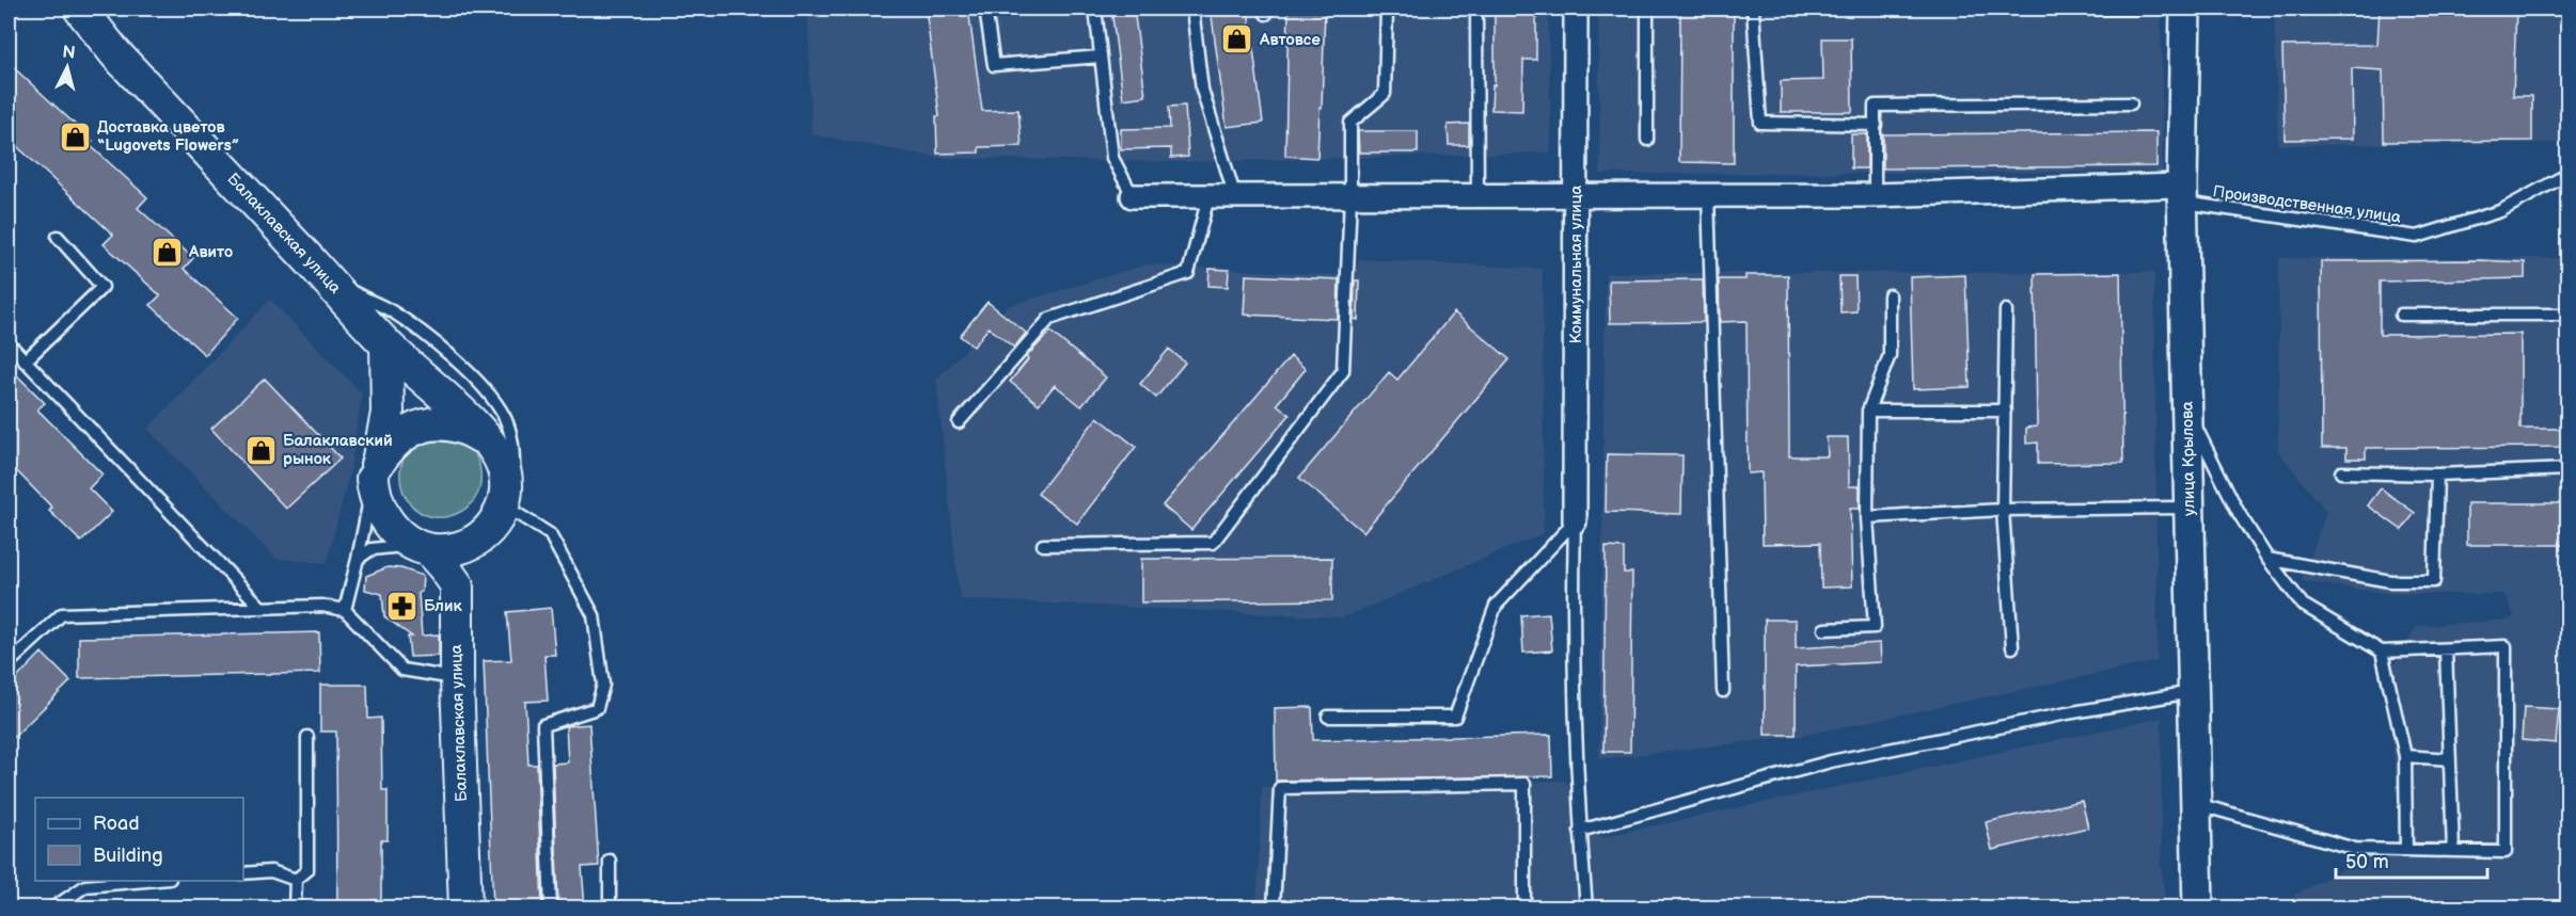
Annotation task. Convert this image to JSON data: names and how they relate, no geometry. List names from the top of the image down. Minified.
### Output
{"streets":{"main road":["Балаклавская улица"],"street":["Коммунальная улица","улица Крылова"],"lane":["Производственная улица"]},"crossings":[["Производственная улица","улица Крылова"]],"places":{"shop":["Автовсе","Доставка цветов “Lugovets Flowers”","Авито","Балаклавский рынок"],"pharmacy":["Блик"]},"legend":["Road","Building"],"scale_bar":"50 m","north":"top"}
